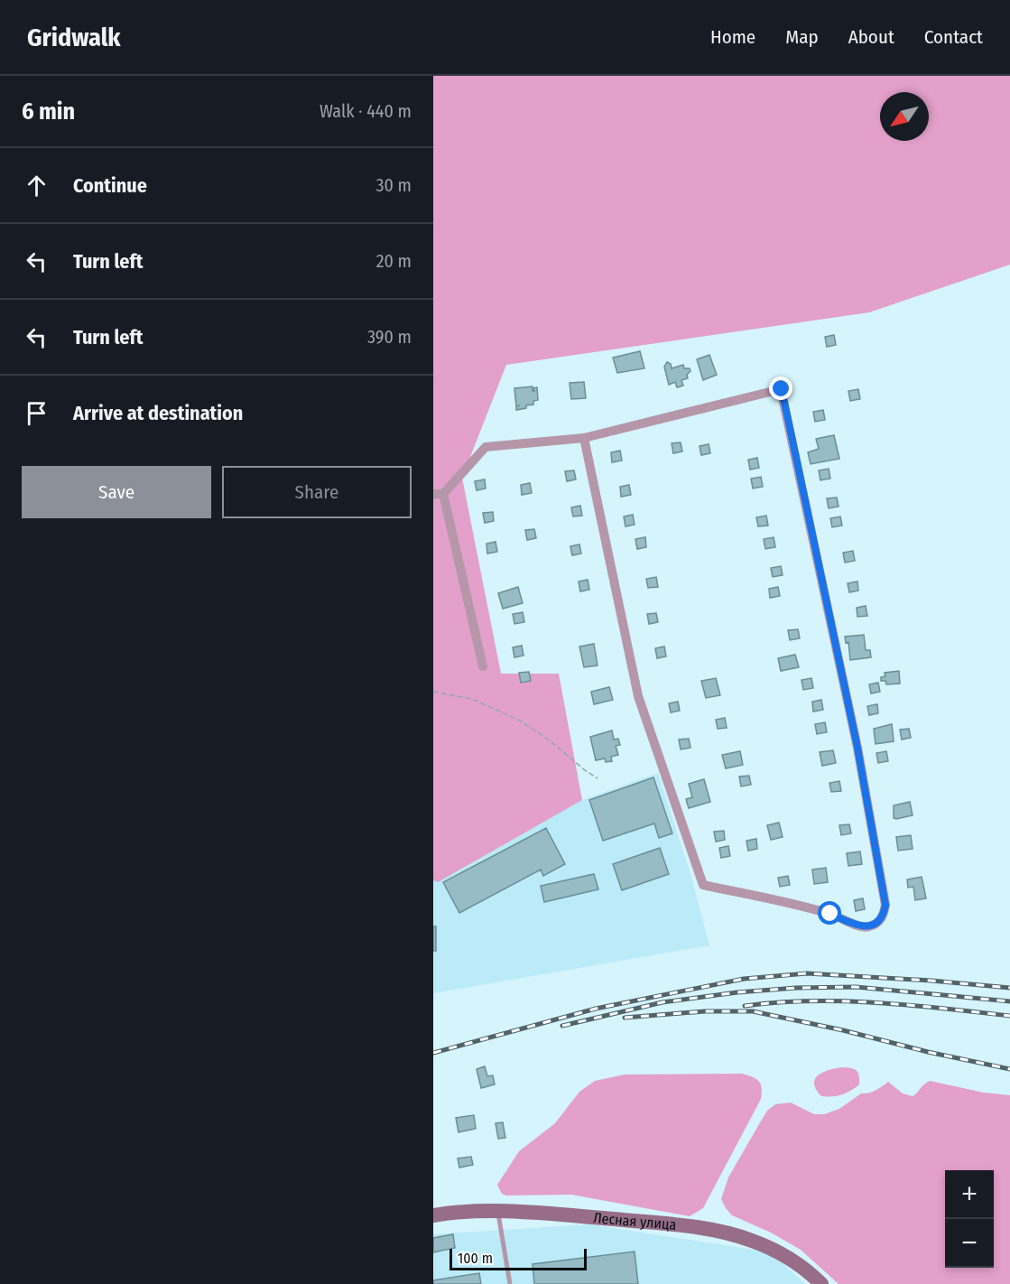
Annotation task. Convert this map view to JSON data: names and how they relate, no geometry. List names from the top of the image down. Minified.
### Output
{"streets":{"street":["Лесная улица"]},"scale_bar":"100 m","north":"bottom left","page":{"header":"Gridwalk","nav":["Home","Map","About","Contact"],"heading":["6 min","Walk · 440 m"],"list":[["Continue","30 m"],["Turn left","20 m"],["Turn left","390 m"],"Arrive at destination"],"buttons":["Save","Share"],"map_buttons":["+","−"],"scale":"100 m"}}
